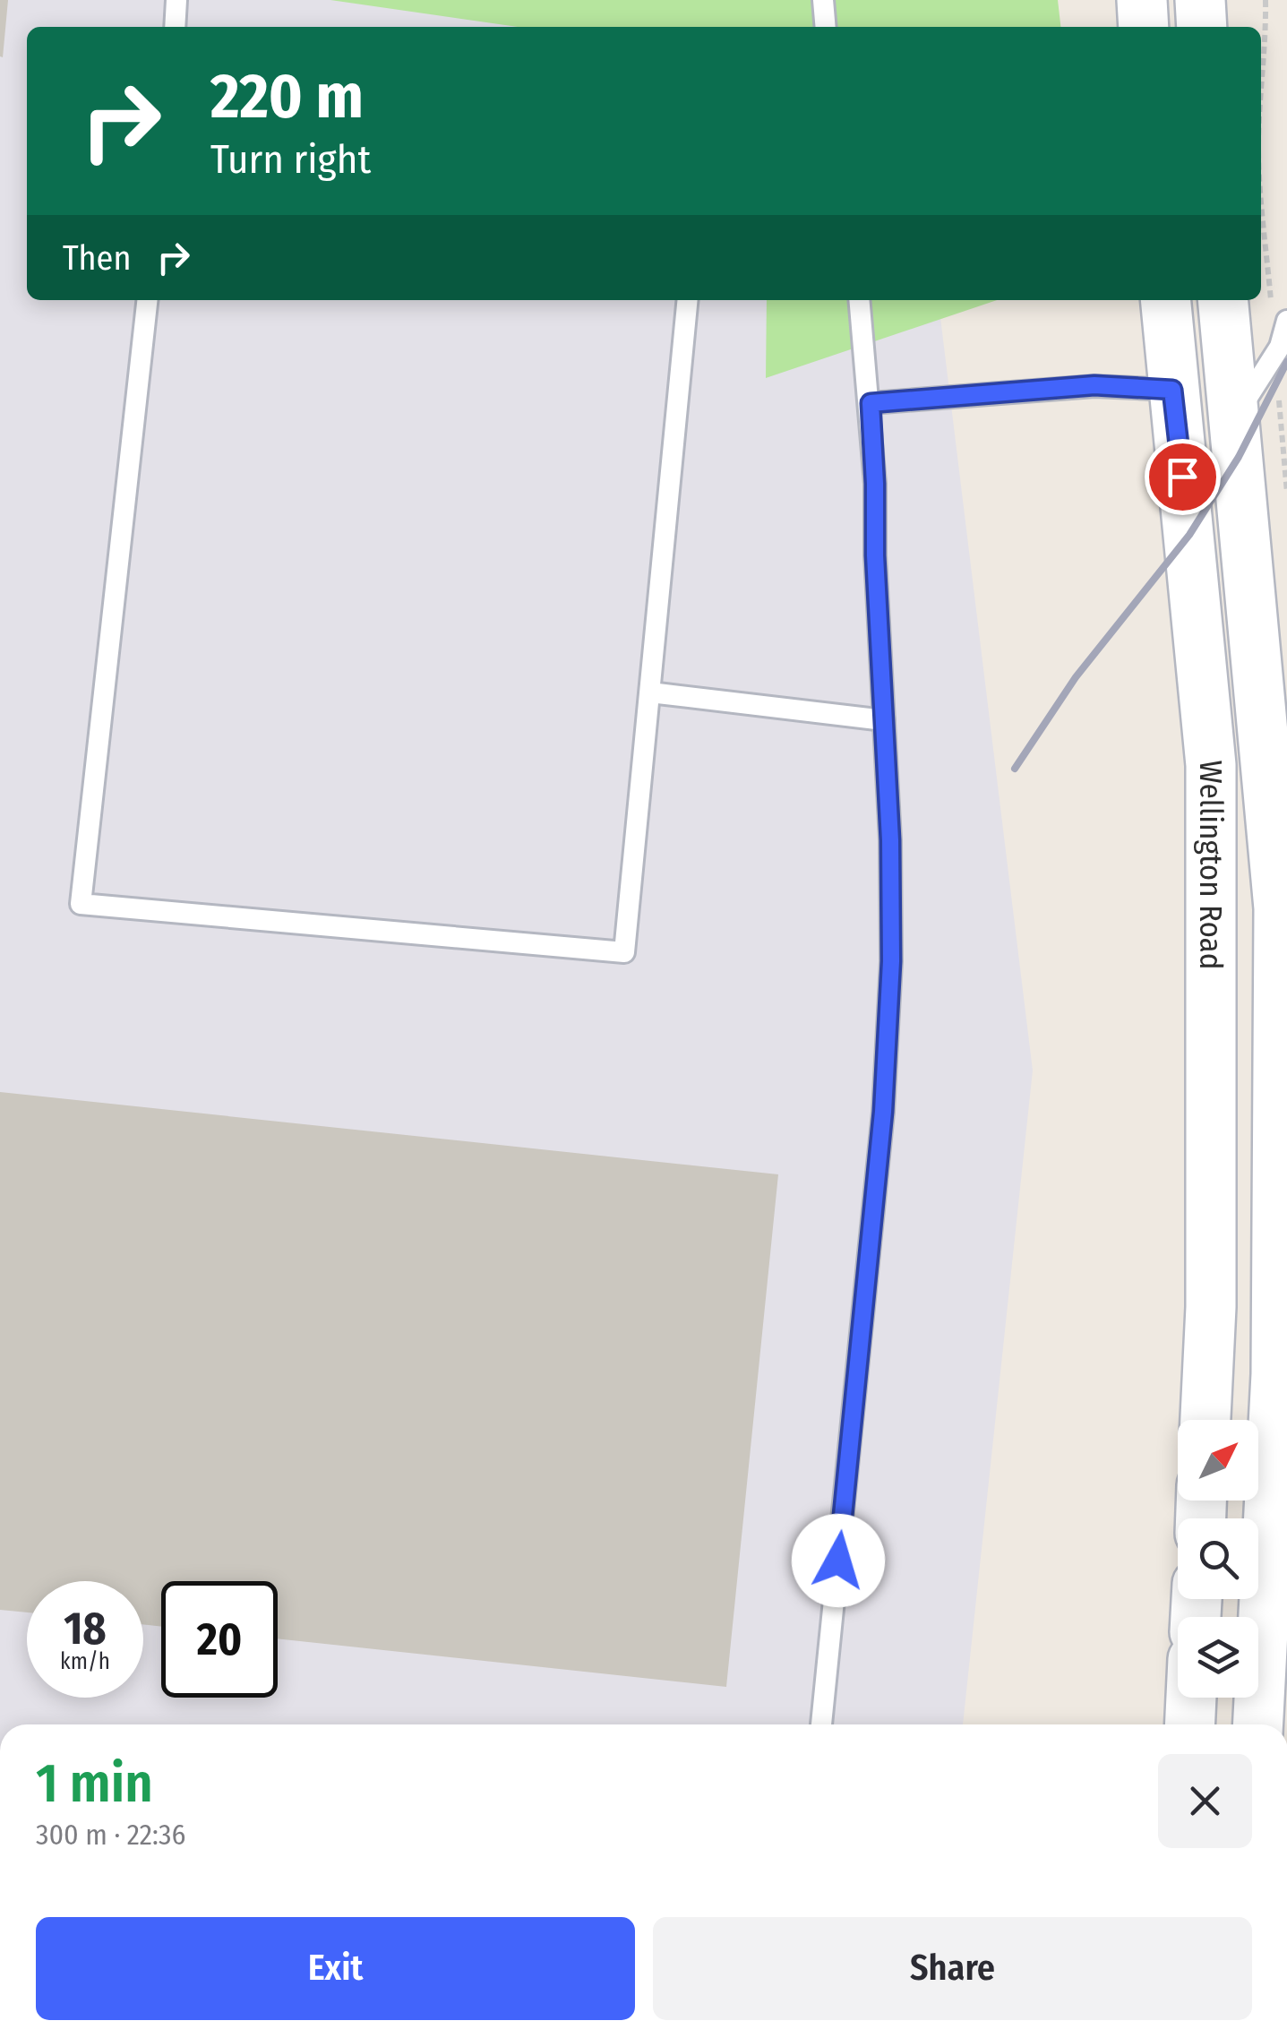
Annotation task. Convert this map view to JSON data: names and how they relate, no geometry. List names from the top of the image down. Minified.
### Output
{"streets":{"main road":["Wellington Road"]},"north":"top right","page":{"turn":["220 m","Turn right"],"then":"Then","speed":"18 km/h","limit":"20","heading":["1 min","300 m · 22:36"],"buttons":["Exit","Share"]}}
